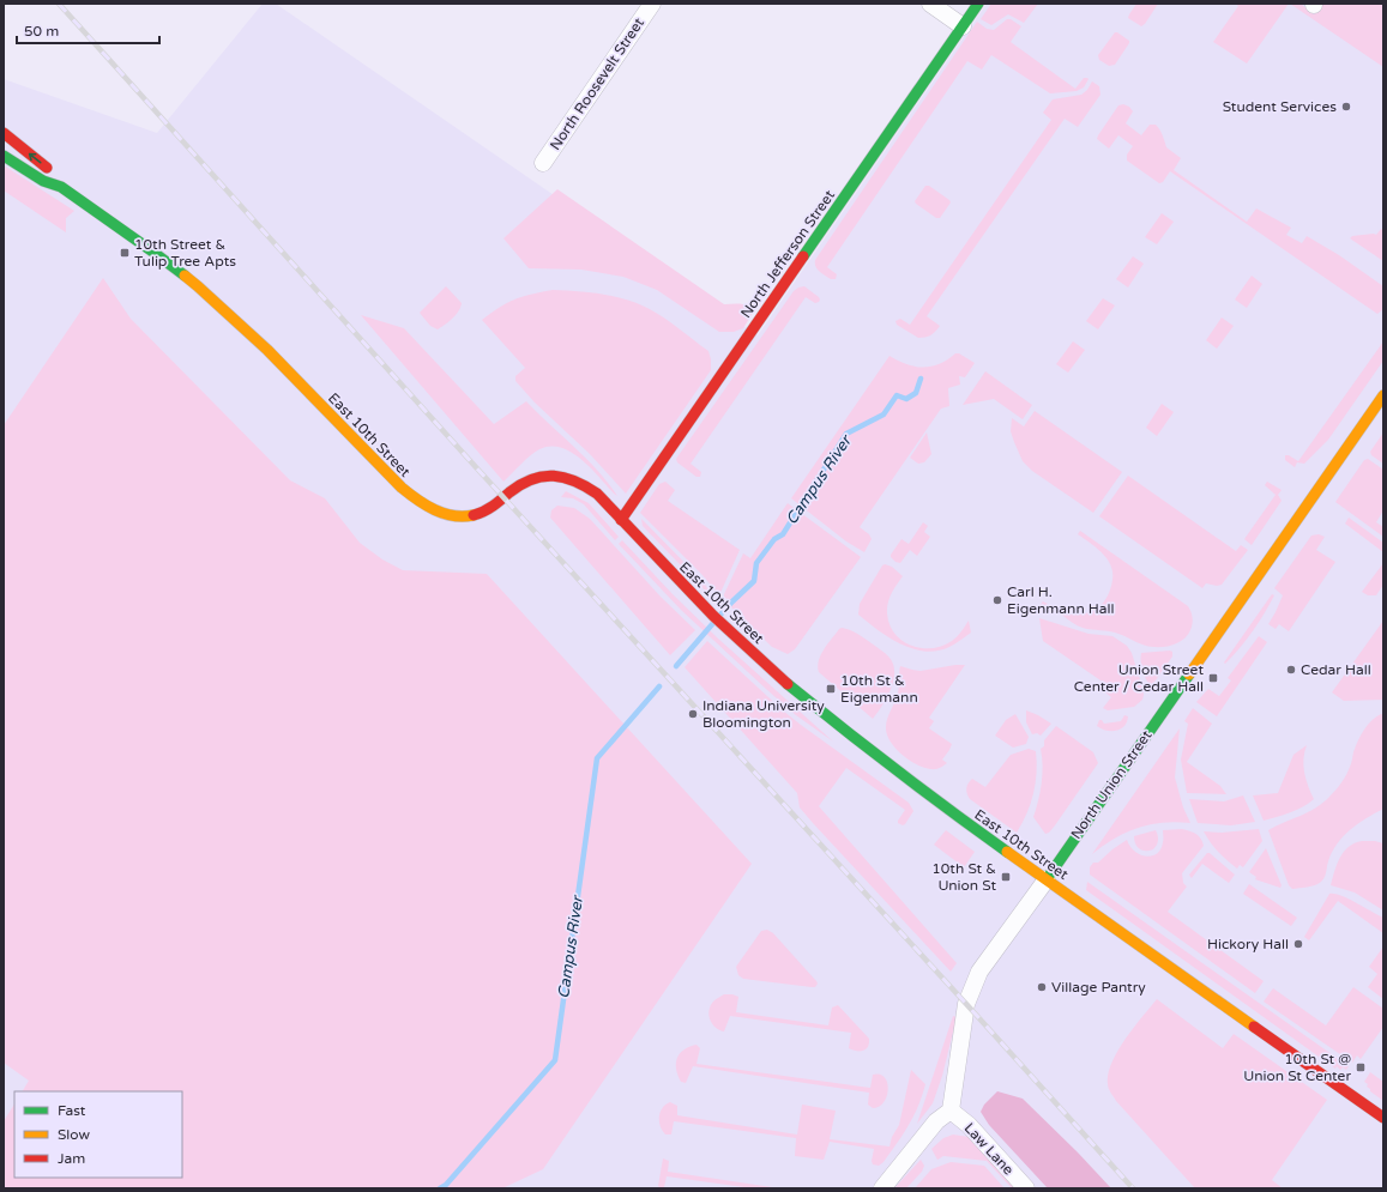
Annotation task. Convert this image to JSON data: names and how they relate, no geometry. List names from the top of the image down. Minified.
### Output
{"streets":{"street":["North Roosevelt Street","North Jefferson Street","East 10th Street","North Union Street","Law Lane"]},"crossings":[["North Jefferson Street","East 10th Street"],["East 10th Street","North Union Street"],["North Union Street","Law Lane"]],"water":["Campus River"],"places":{"other":["Student Services","Carl H. Eigenmann Hall","Cedar Hall","Indiana University Bloomington","Hickory Hall","Village Pantry"],"transit":["10th Street & Tulip Tree Apts","Union Street Center / Cedar Hall","10th St & Eigenmann","10th St & Union St","10th St @ Union St Center"]},"legend":["Fast","Slow","Jam"],"scale_bar":"50 m"}
